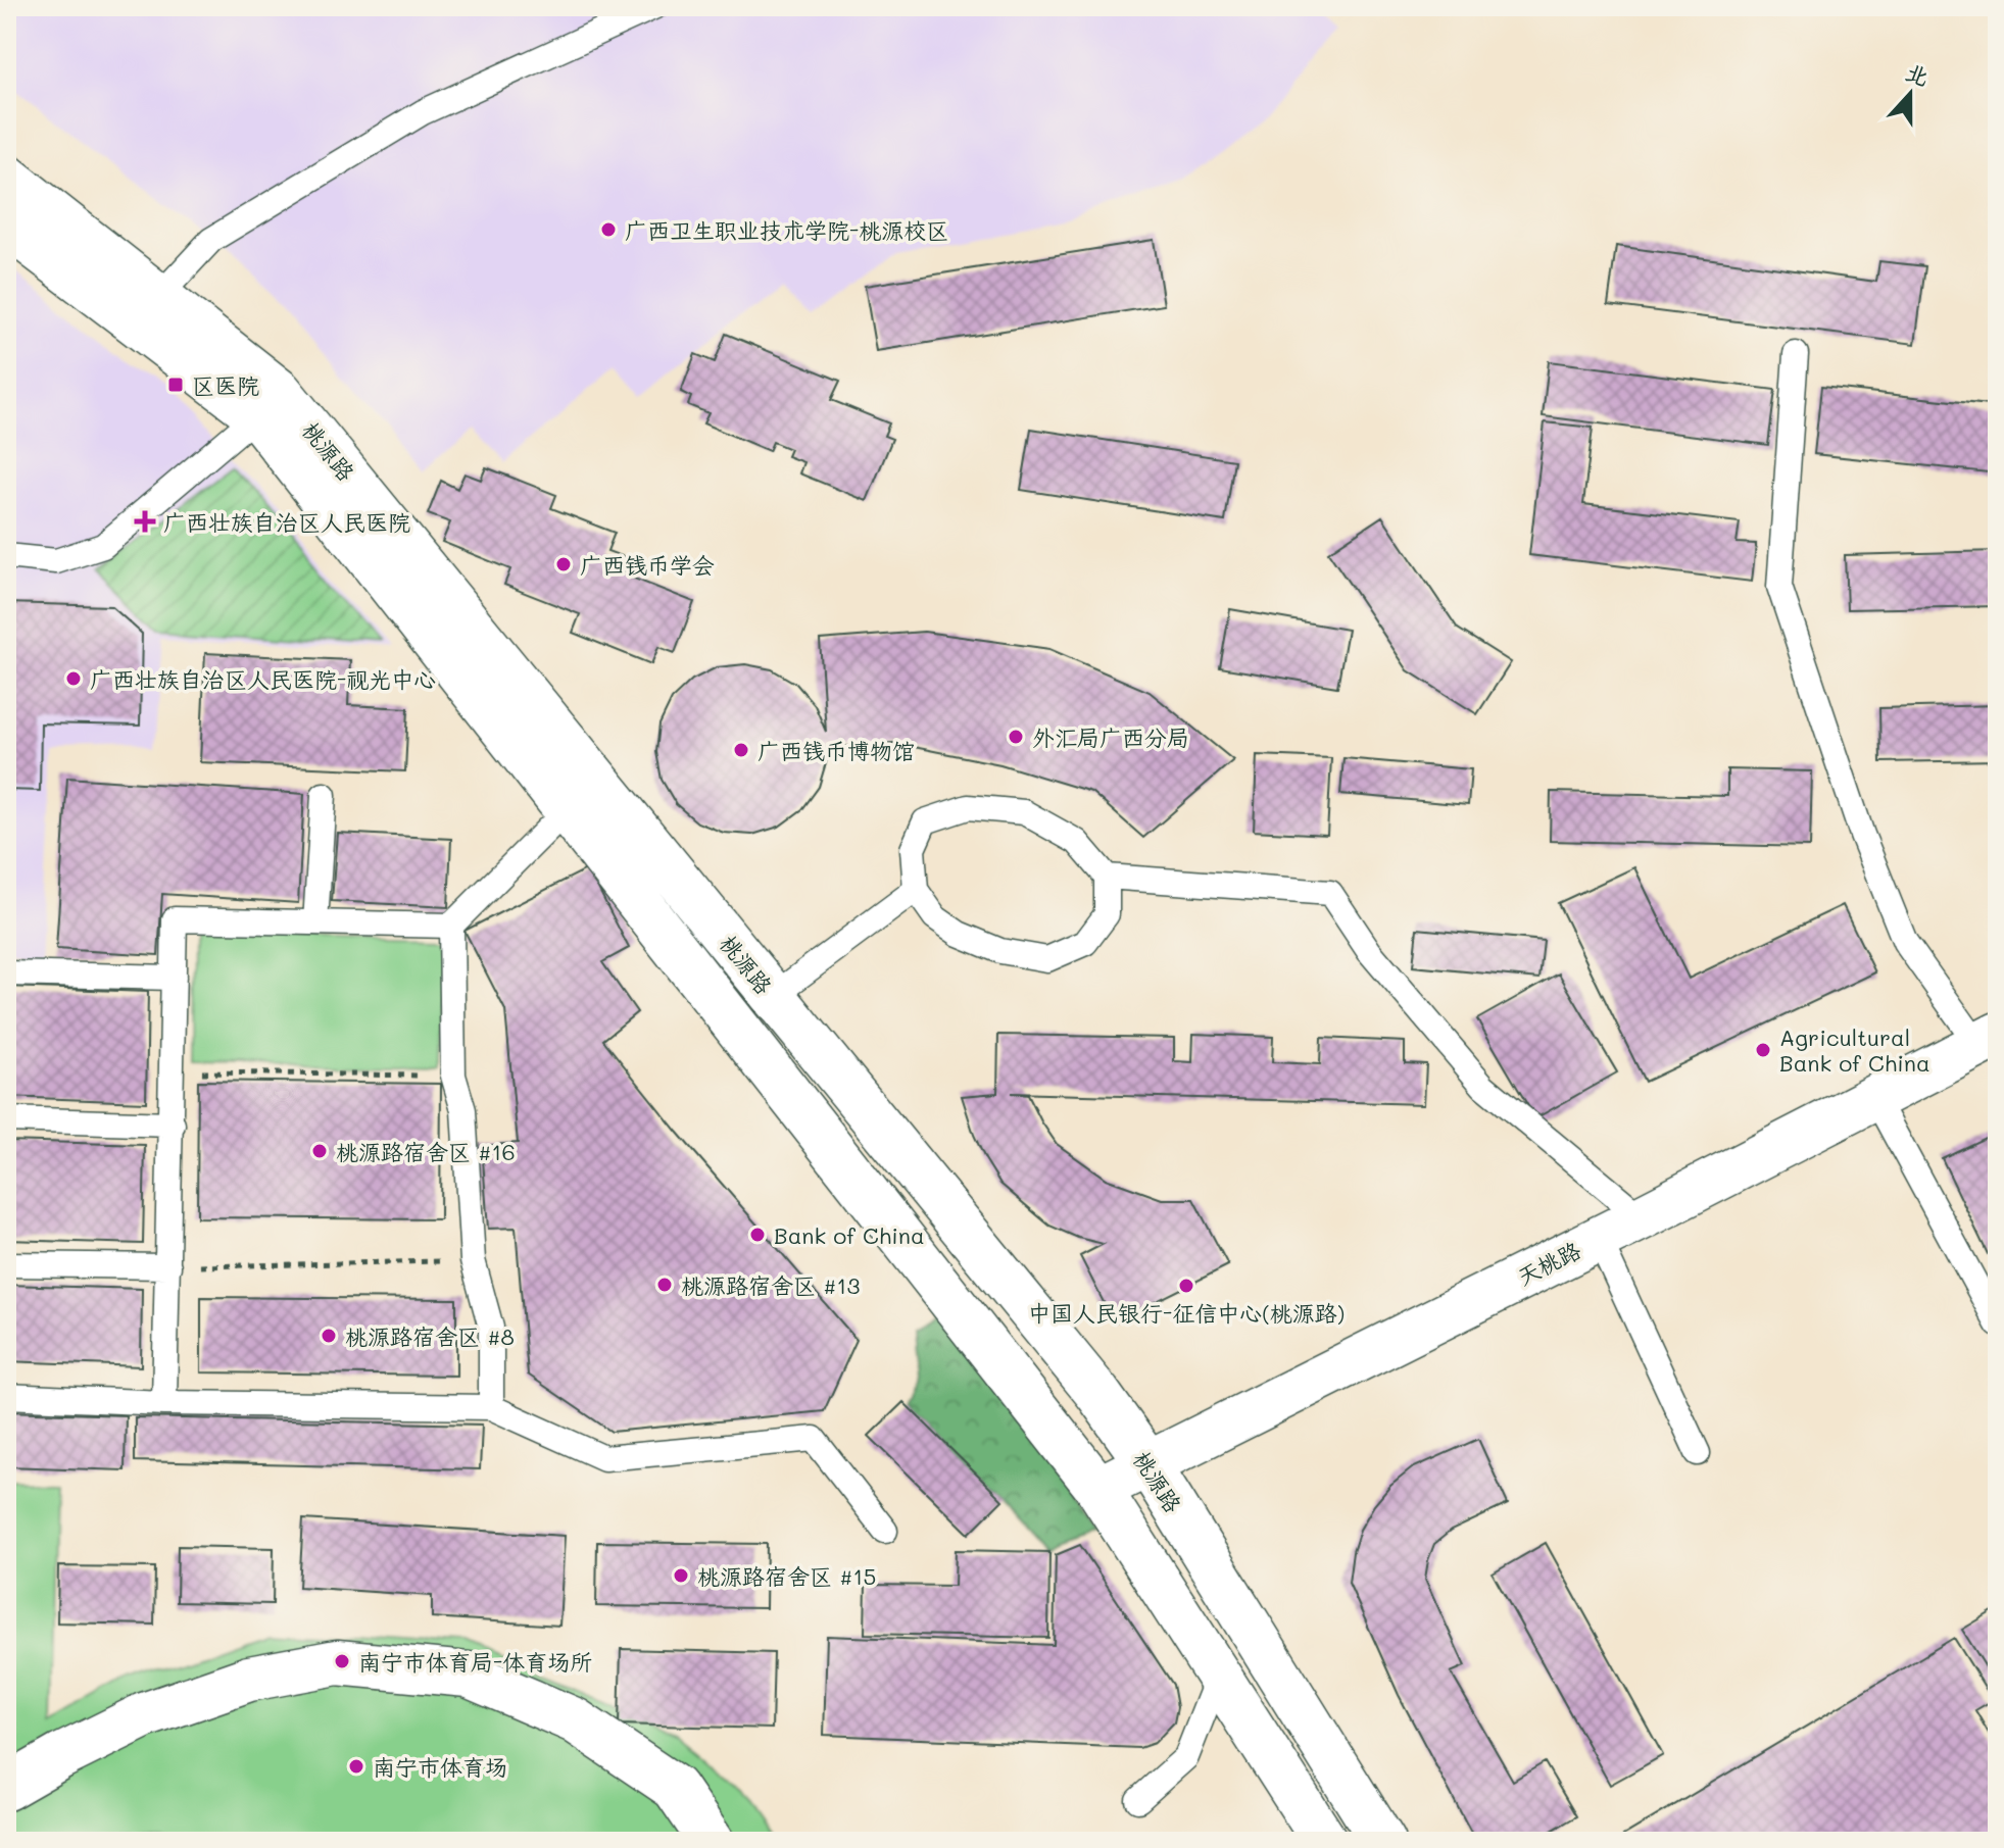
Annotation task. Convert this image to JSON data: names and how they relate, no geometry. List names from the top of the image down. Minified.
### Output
{"streets":{"main road":["桃源路","天桃路"]},"crossings":[["桃源路","天桃路"]],"places":{"other":["广西卫生职业技术学院-桃源校区","广西钱币学会","广西壮族自治区人民医院-视光中心","外汇局广西分局","广西钱币博物馆","Agricultural Bank of China","桃源路宿舍区 #16","Bank of China","桃源路宿舍区 #13","中国人民银行-征信中心(桃源路)","桃源路宿舍区 #8","桃源路宿舍区 #15","南宁市体育局-体育场所","南宁市体育场"],"transit":["区医院"],"health":["广西壮族自治区人民医院"]},"north":"top"}
